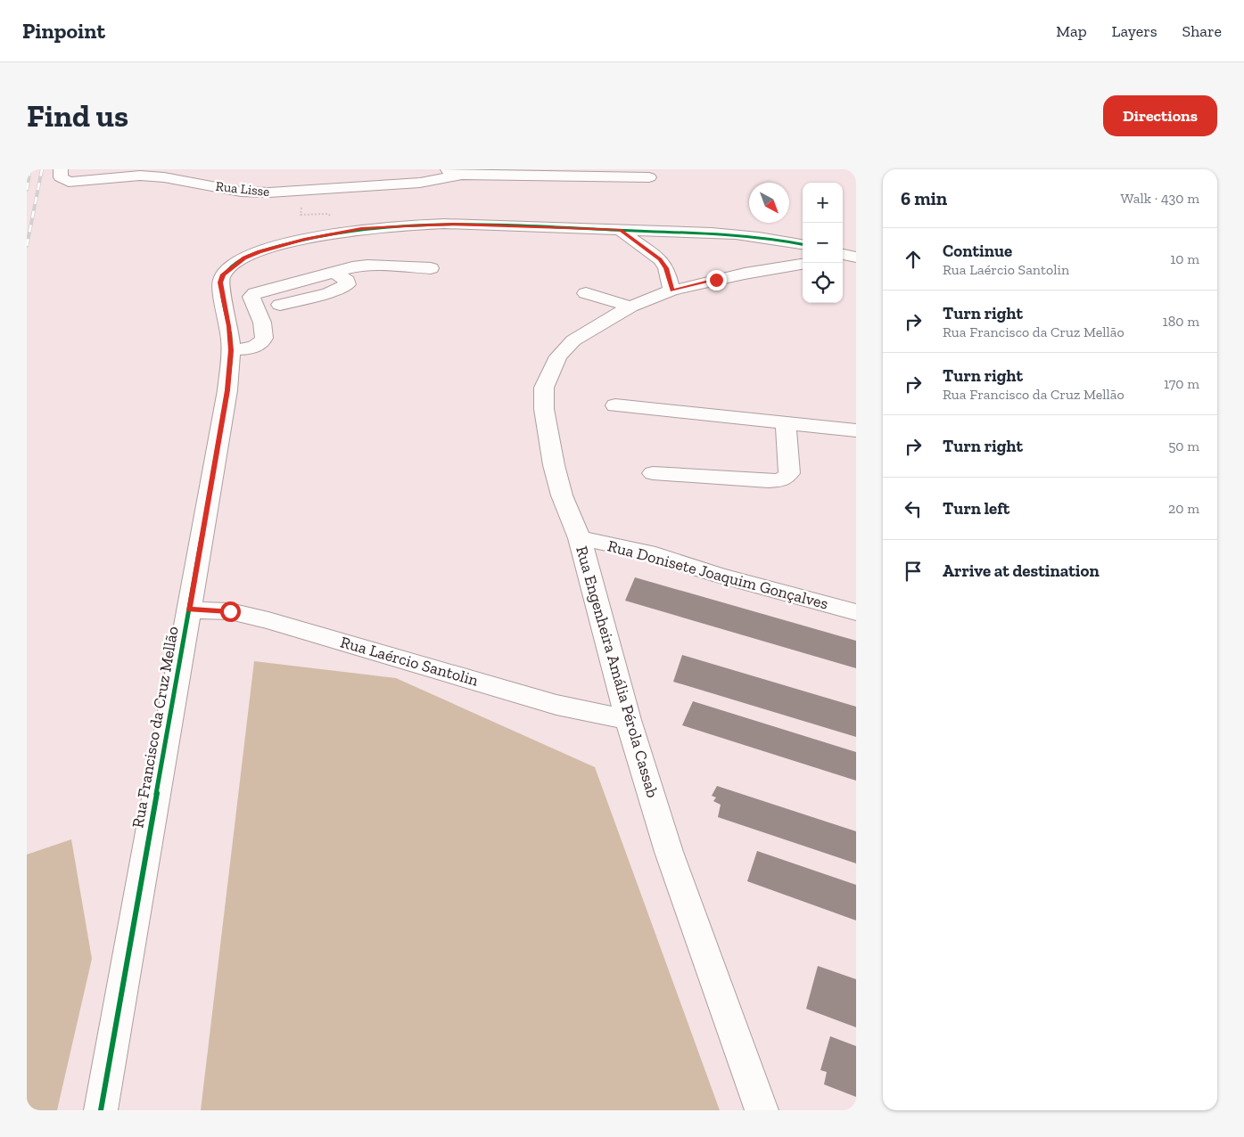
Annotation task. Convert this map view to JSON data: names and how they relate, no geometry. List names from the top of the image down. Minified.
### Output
{"streets":{"street":["Rua Lisse","Rua Donisete Joaquim Gonçalves","Rua Laércio Santolin","Rua Engenheira Amália Pérola Cassab","Rua Francisco da Cruz Mellão"]},"crossings":[["Rua Donisete Joaquim Gonçalves","Rua Engenheira Amália Pérola Cassab"],["Rua Laércio Santolin","Rua Engenheira Amália Pérola Cassab"],["Rua Laércio Santolin","Rua Francisco da Cruz Mellão"]],"north":"bottom right","page":{"header":"Pinpoint","nav":["Map","Layers","Share"],"buttons":"Directions","title":"Find us","heading":["6 min","Walk · 430 m"],"map_buttons":["+","−"],"list":[["Continue","Rua Laércio Santolin","10 m"],["Turn right","Rua Francisco da Cruz Mellão","180 m"],["Turn right","Rua Francisco da Cruz Mellão","170 m"],["Turn right","50 m"],["Turn left","20 m"],"Arrive at destination"]}}
